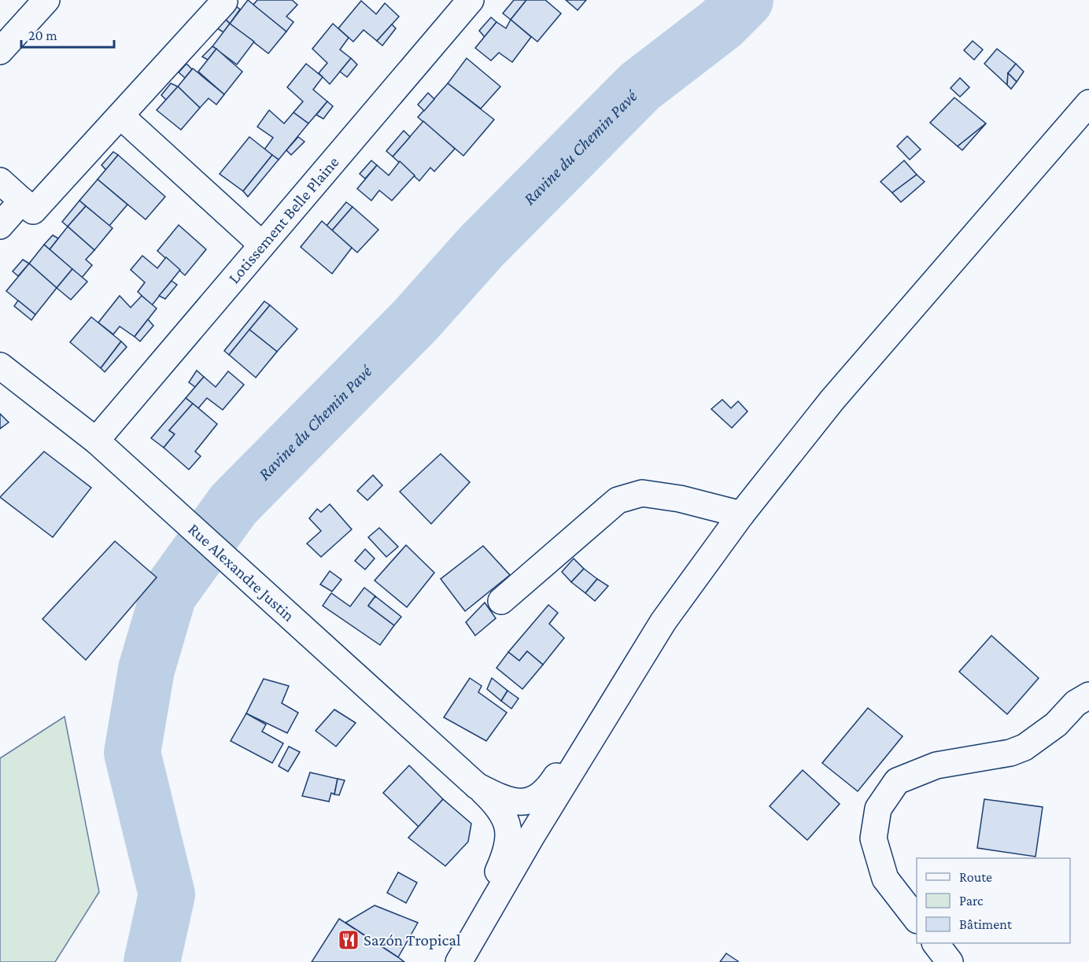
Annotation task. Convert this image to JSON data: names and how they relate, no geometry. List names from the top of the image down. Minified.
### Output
{"streets":{"main road":["Lotissement Belle Plaine","Rue Alexandre Justin"]},"crossings":[["Lotissement Belle Plaine","Rue Alexandre Justin"]],"water":["Ravine du Chemin Pavé"],"places":{"restaurant":["Sazón Tropical"]},"legend":["Route","Parc","Bâtiment"],"scale_bar":"20 m"}
